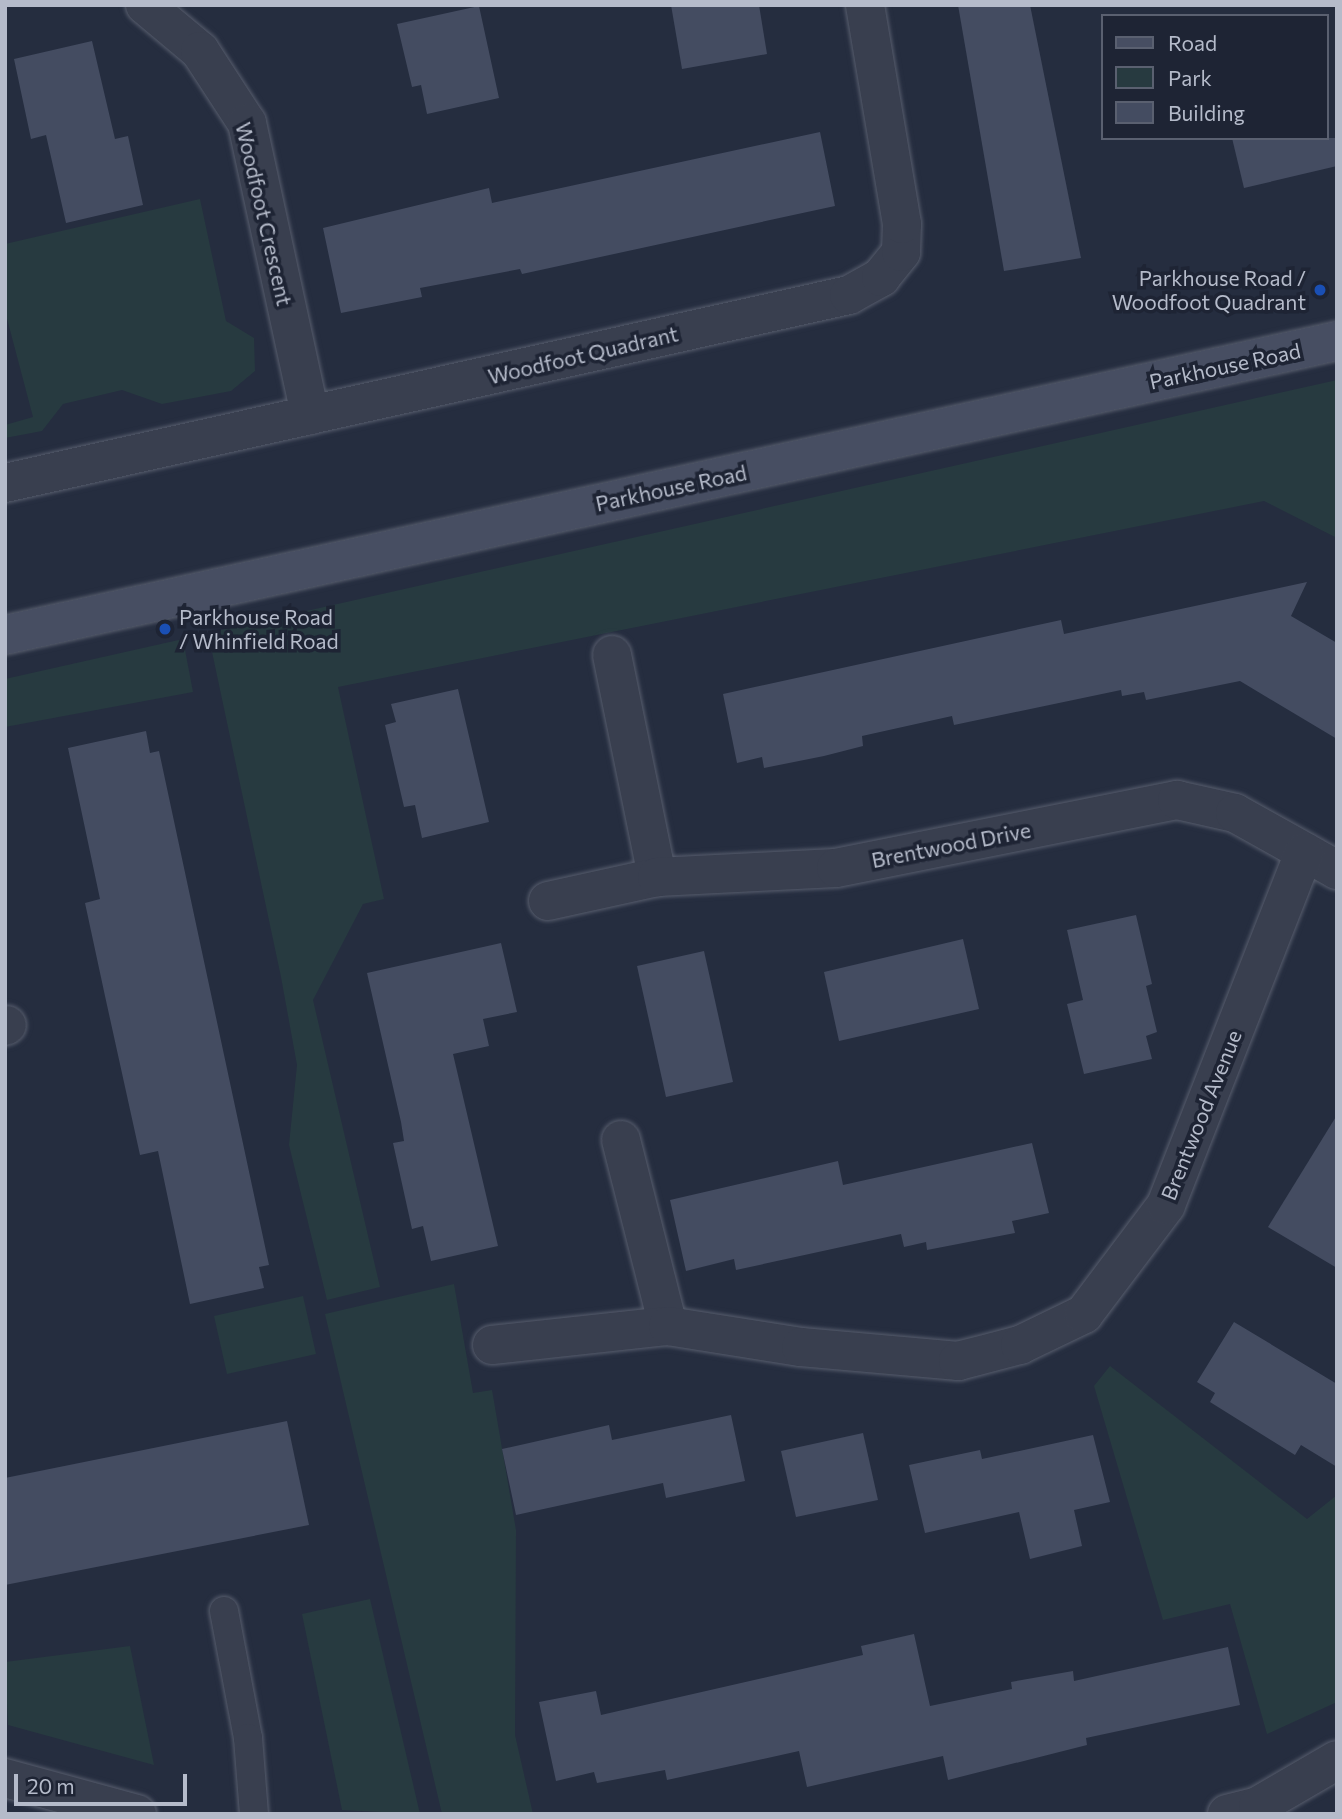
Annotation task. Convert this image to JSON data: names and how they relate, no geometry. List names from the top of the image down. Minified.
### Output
{"streets":{"main road":["Parkhouse Road"],"street":["Woodfoot Crescent","Woodfoot Quadrant","Brentwood Drive","Brentwood Avenue"]},"crossings":[["Woodfoot Crescent","Woodfoot Quadrant"],["Brentwood Drive","Brentwood Avenue"]],"places":["Parkhouse Road / Woodfoot Quadrant","Parkhouse Road / Whinfield Road"],"legend":["Road","Park","Building"],"scale_bar":"20 m"}
